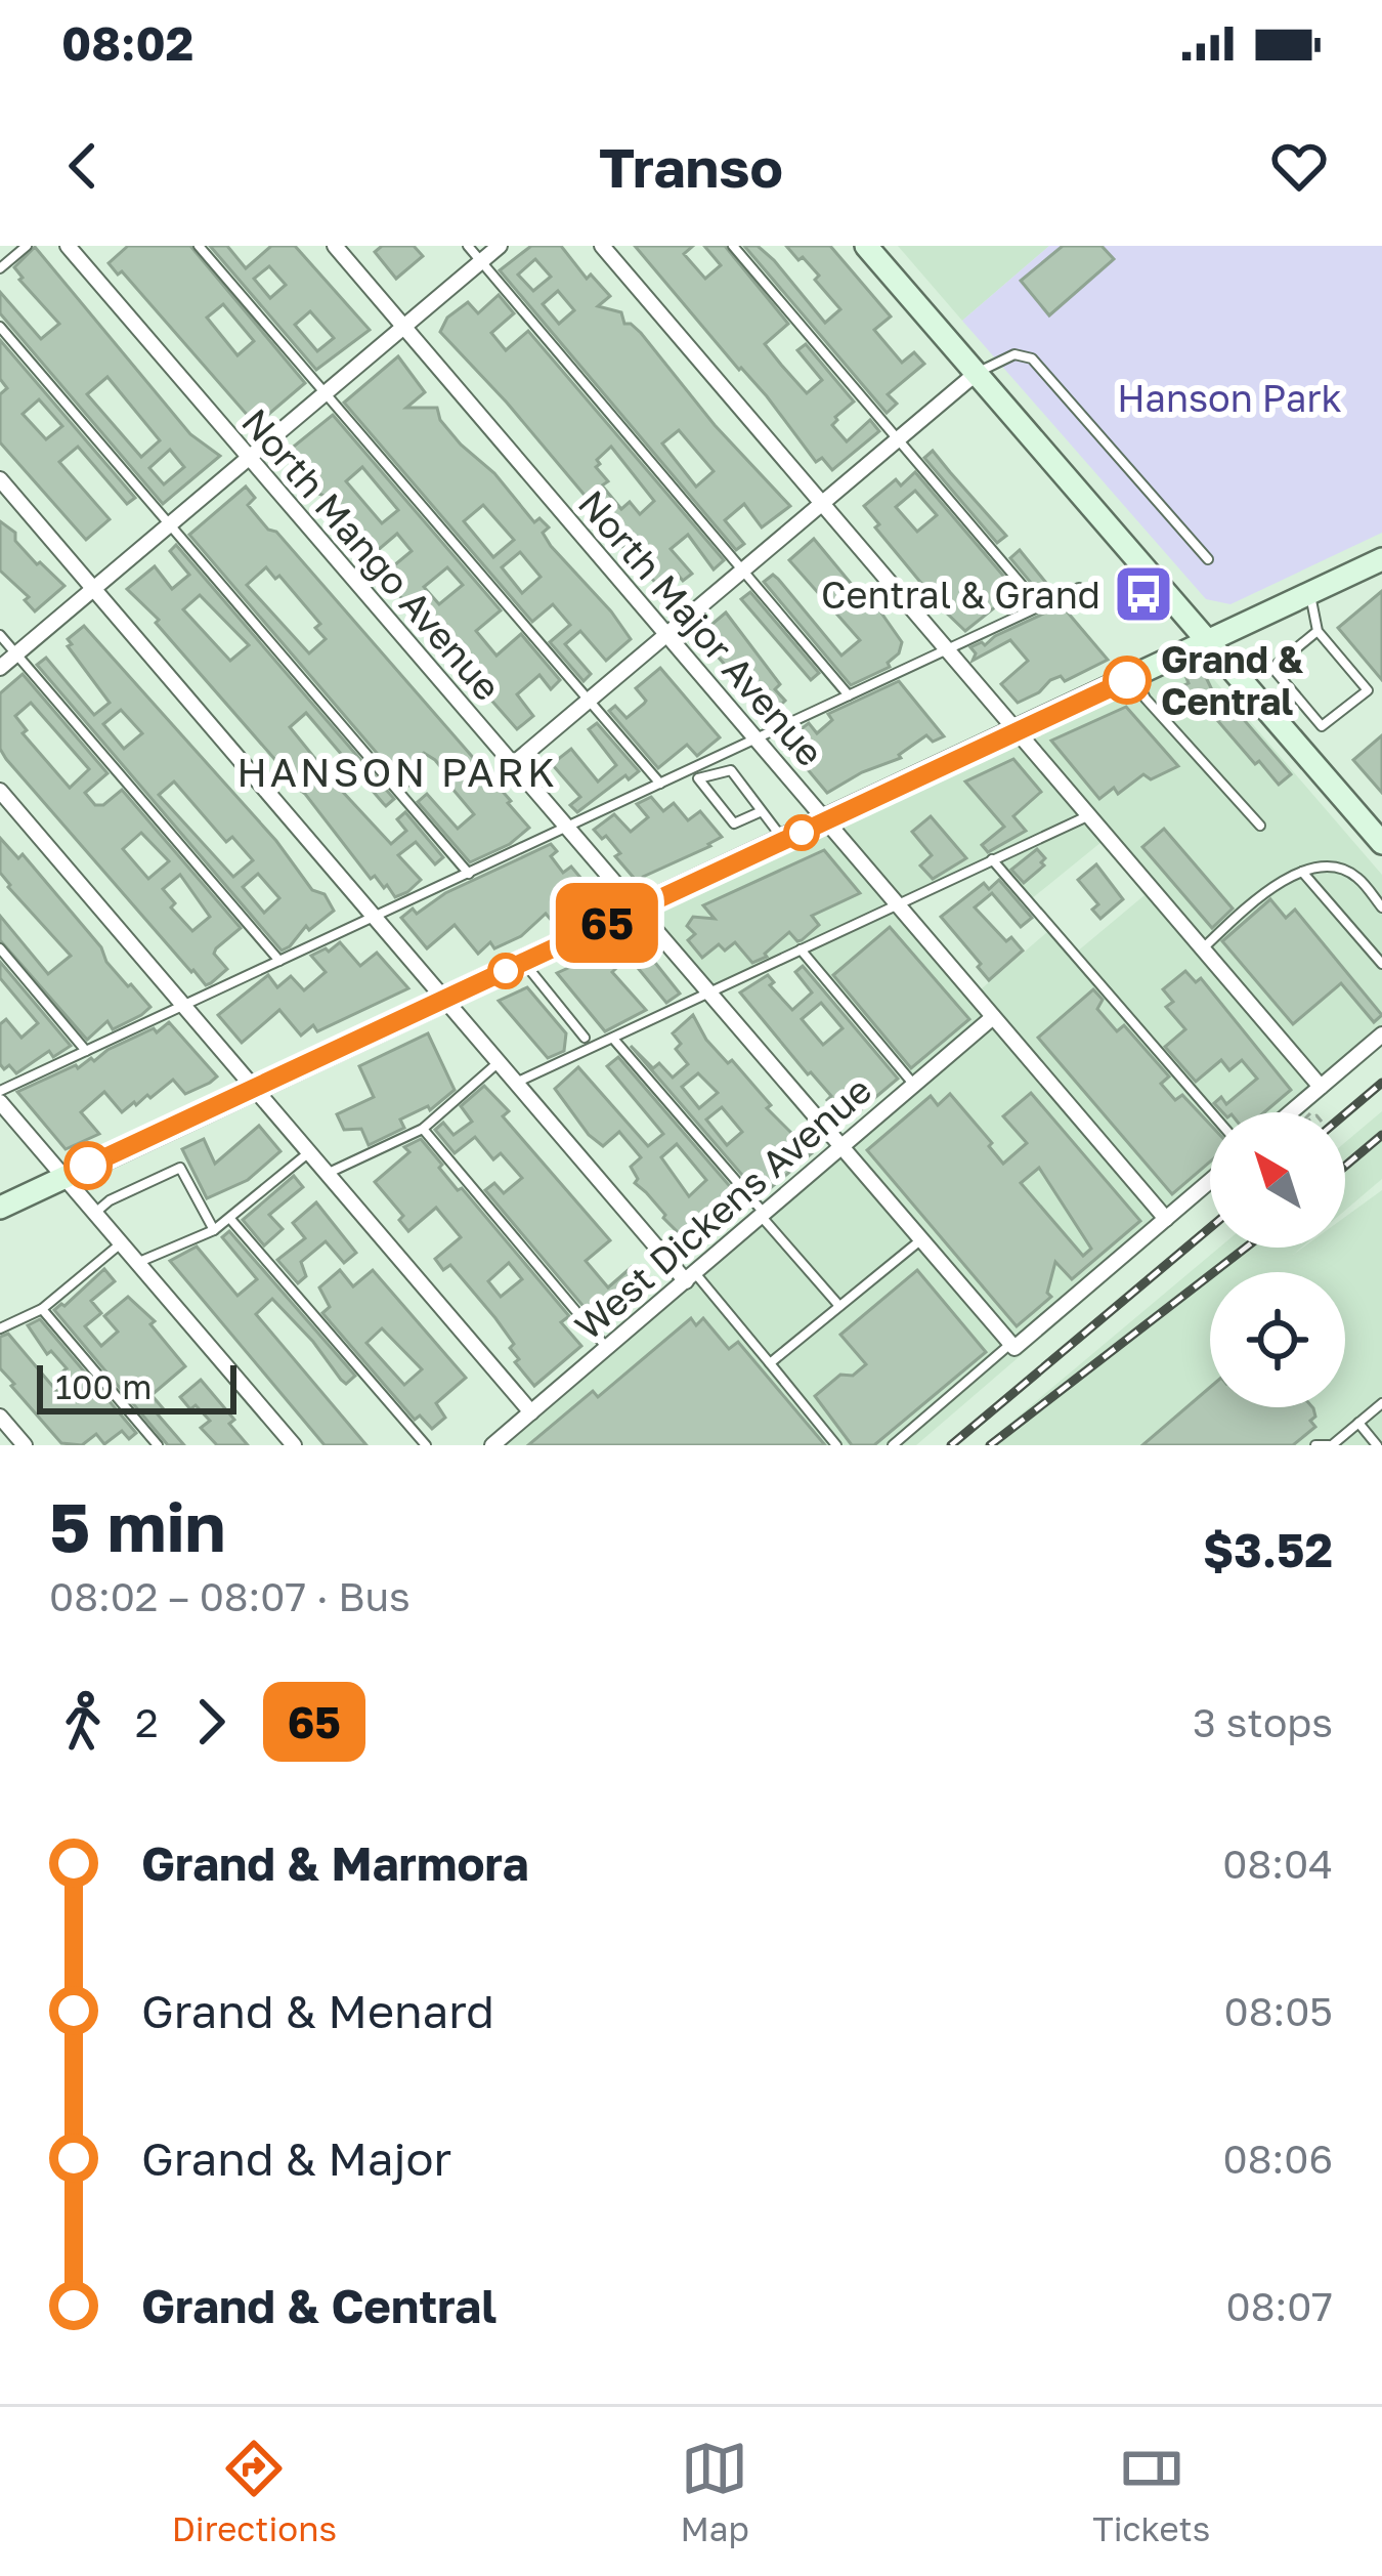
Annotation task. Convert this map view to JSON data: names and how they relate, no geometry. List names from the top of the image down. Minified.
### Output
{"streets":{"street":["North Mango Avenue","North Major Avenue","West Dickens Avenue"]},"crossings":[["North Mango Avenue","West Dickens Avenue"],["North Major Avenue","West Dickens Avenue"]],"districts":["HANSON PARK"],"parks":["Hanson Park"],"places":{"bus stop":["Central & Grand"],"other":["Grand & Central"]},"lines":["bus line 65"],"scale_bar":"100 m","north":"top left","page":{"status":"08:02","header":"Transo","on_map":"65","scale":"100 m","heading":["5 min","08:02 – 08:07 · Bus","$3.52"],"legs":["2","65","3 stops"],"list":[{"name":"Grand & Marmora","value":"08:04"},{"name":"Grand & Menard","value":"08:05"},{"name":"Grand & Major","value":"08:06"},{"name":"Grand & Central","value":"08:07"}],"tabs":["Directions","Map","Tickets"]}}
